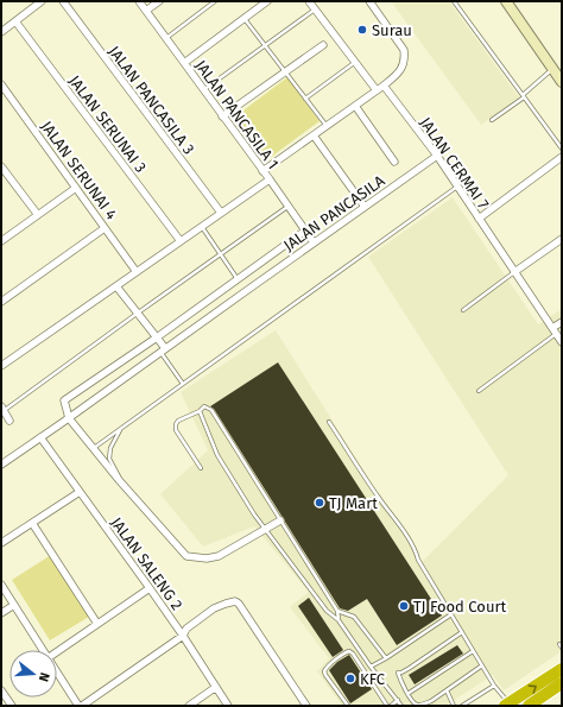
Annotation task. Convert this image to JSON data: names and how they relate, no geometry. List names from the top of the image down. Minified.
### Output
{"streets":{"street":["JALAN PANCASILA 3","JALAN PANCASILA 1","JALAN SERUNAI 3","JALAN CERMAI 7","JALAN SERUNAI 4","JALAN PANCASILA","JALAN SALENG 2"]},"crossings":[["JALAN PANCASILA 1","JALAN PANCASILA"],["JALAN CERMAI 7","JALAN PANCASILA"],["JALAN PANCASILA","JALAN SALENG 2"]],"places":["Surau","TJ Mart","TJ Food Court","KFC"],"north":"right"}
